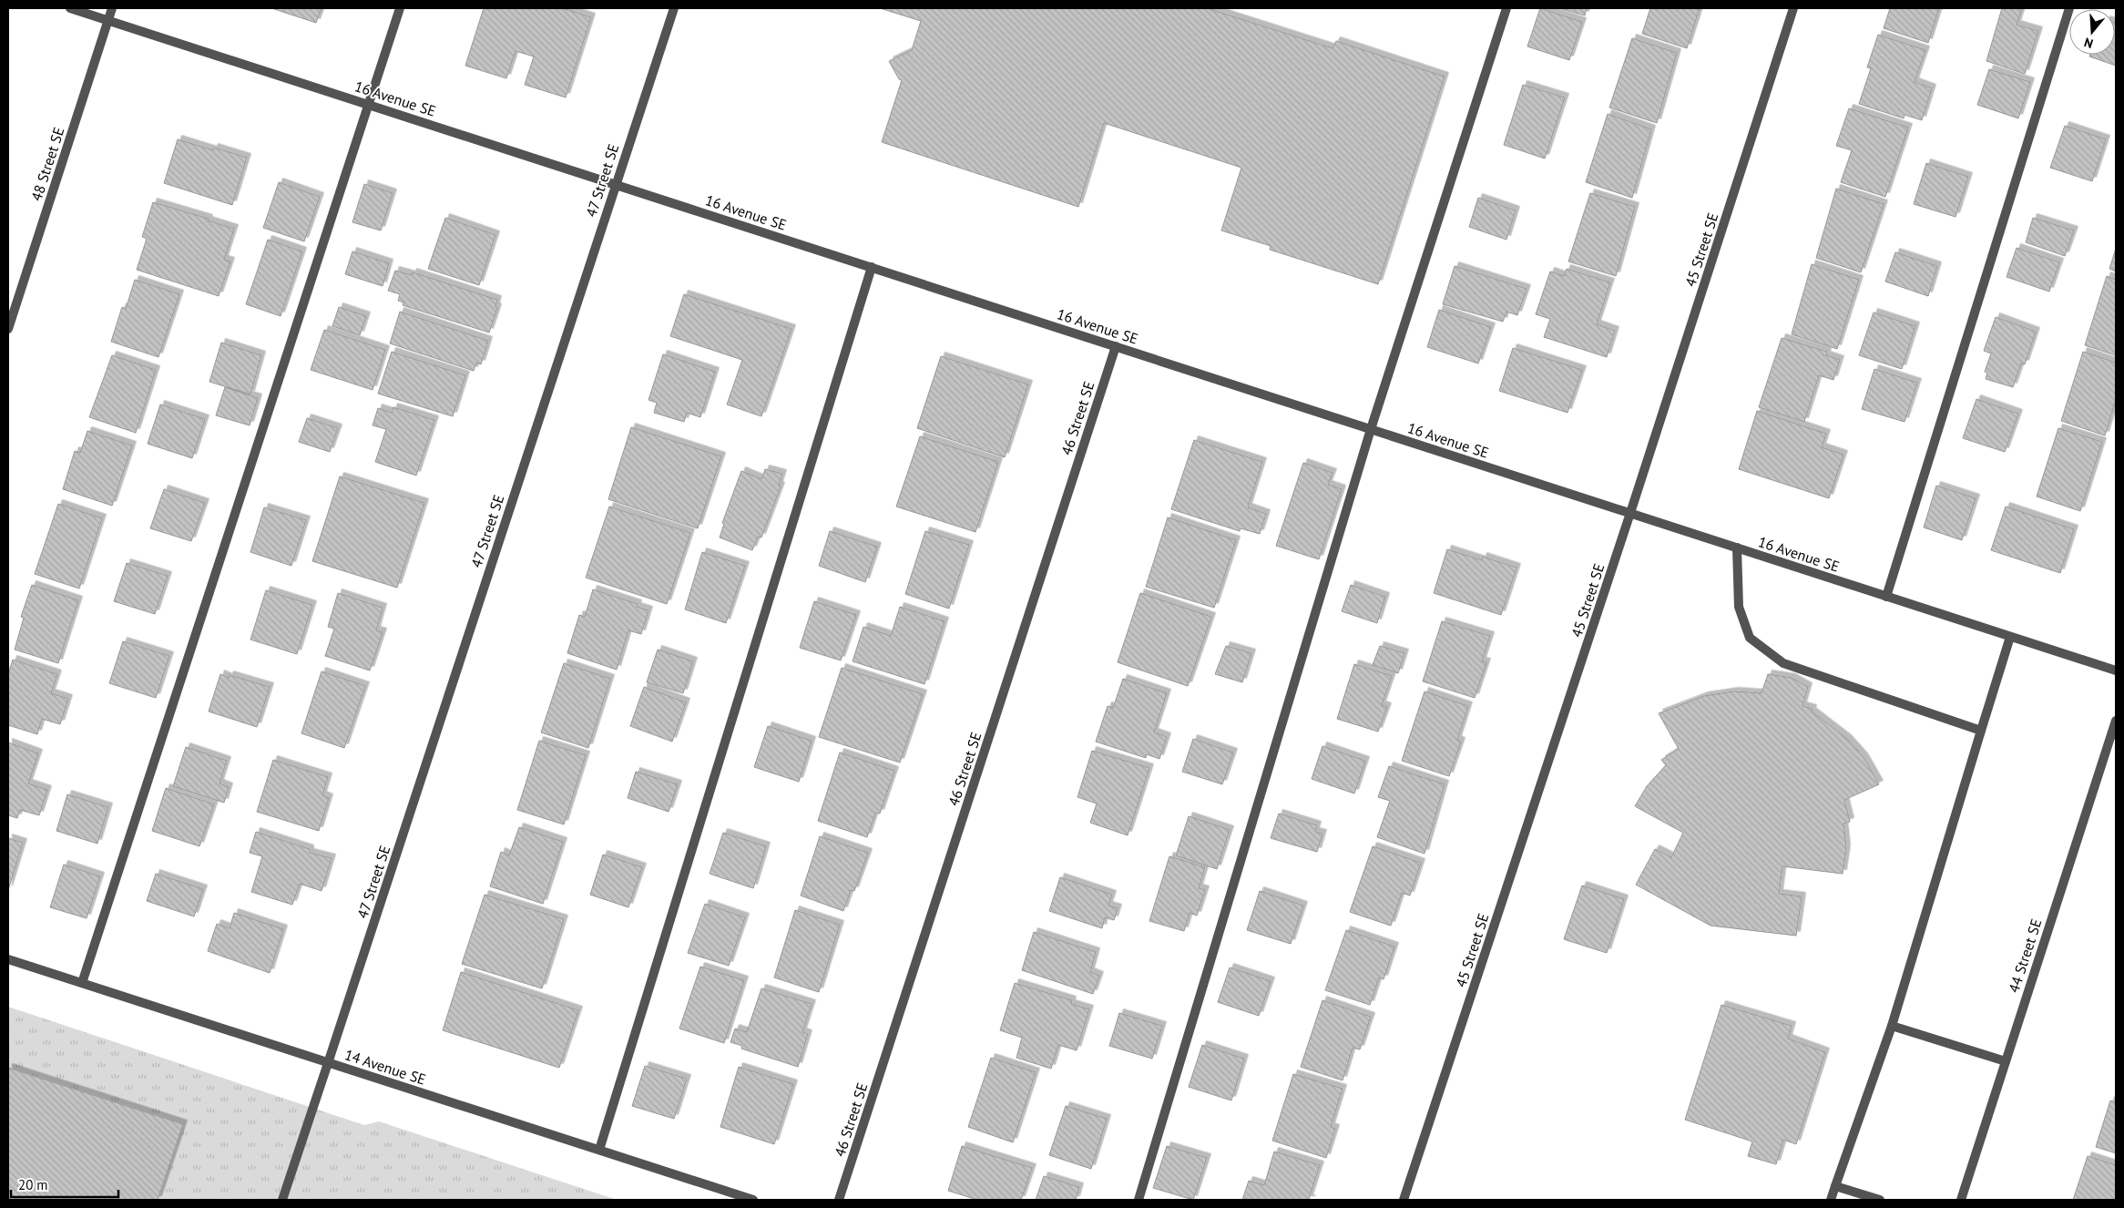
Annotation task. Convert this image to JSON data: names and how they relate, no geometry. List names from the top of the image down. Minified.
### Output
{"streets":{"street":["16 Avenue SE","48 Street SE","47 Street SE","45 Street SE","46 Street SE","44 Street SE","14 Avenue SE"]},"crossings":[["16 Avenue SE","48 Street SE"],["16 Avenue SE","47 Street SE"],["16 Avenue SE","45 Street SE"],["16 Avenue SE","46 Street SE"],["47 Street SE","14 Avenue SE"]],"scale_bar":"20 m","north":"bottom"}
